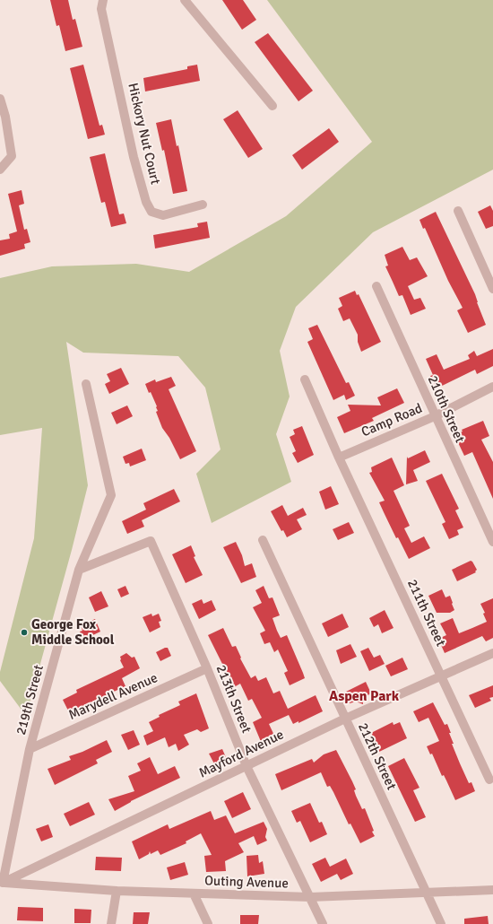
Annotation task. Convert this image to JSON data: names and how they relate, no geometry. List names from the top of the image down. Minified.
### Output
{"streets":{"street":["Hickory Nut Court","210th Street","Camp Road","211th Street","Marydell Avenue","213th Street","219th Street","Mayford Avenue","212th Street","Outing Avenue"]},"crossings":[["210th Street","Camp Road"],["Camp Road","211th Street"],["211th Street","Mayford Avenue"],["Marydell Avenue","213th Street"],["Marydell Avenue","219th Street"],["213th Street","219th Street"],["213th Street","Mayford Avenue"],["213th Street","Outing Avenue"],["219th Street","Mayford Avenue"],["219th Street","Outing Avenue"],["Mayford Avenue","212th Street"],["Mayford Avenue","Outing Avenue"],["212th Street","Outing Avenue"]],"districts":["Aspen Park"],"places":["George Fox Middle School"]}
